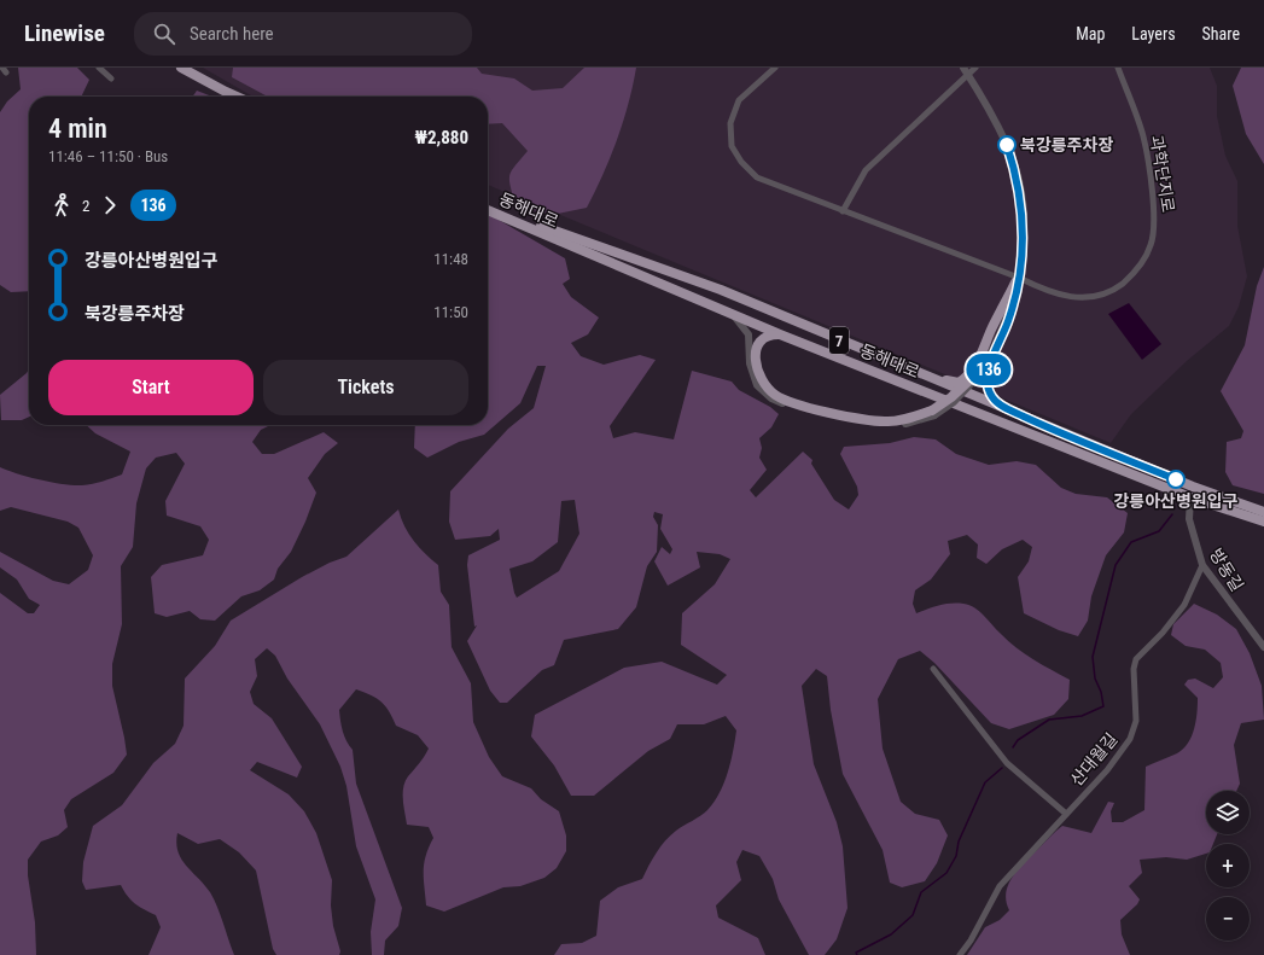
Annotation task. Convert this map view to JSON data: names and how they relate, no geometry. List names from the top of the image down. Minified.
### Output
{"streets":{"highway":["동해대로","7"],"street":["과학단지로","방동길","산대월길"]},"crossings":[["동해대로","방동길"],["방동길","산대월길"]],"places":["북강릉주차장","강릉아산병원입구"],"lines":["bus line 136"],"page":{"header":"Linewise","search":"Search here","nav":["Map","Layers","Share"],"on_map":"136","heading":["4 min","11:46 – 11:50 · Bus","₩2,880"],"legs":["2","136"],"list":[{"name":"강릉아산병원입구","value":"11:48"},{"name":"북강릉주차장","value":"11:50"}],"buttons":["Start","Tickets"],"map_buttons":["+","−"]}}
